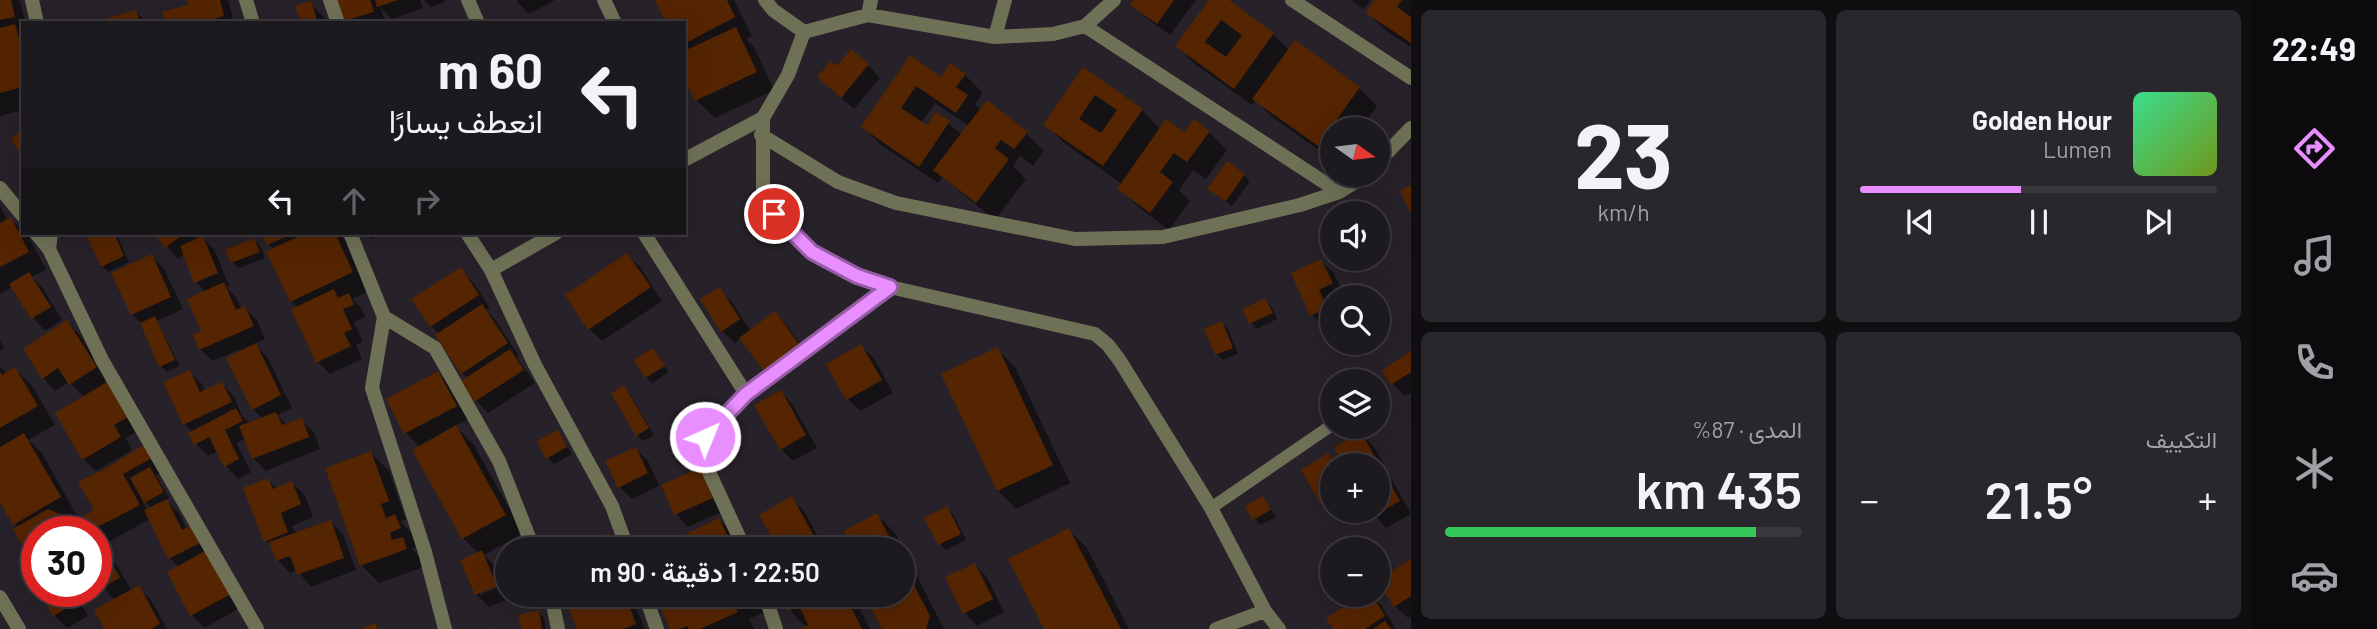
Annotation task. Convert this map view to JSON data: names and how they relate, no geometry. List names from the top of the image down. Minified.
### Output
{"north":"right","page":{"tabs":"22:49","tile":[["23","km/h"],"التكييف",["المدى · 87%","435 km"]],"turn":["60 m","انعطف يسارًا"],"song":["Golden Hour","Lumen"],"map_buttons":["+","−"],"heat":["−","21.5°","+"],"limit":"30","trip":"22:50 · 1 دقيقة · 90 m"}}
